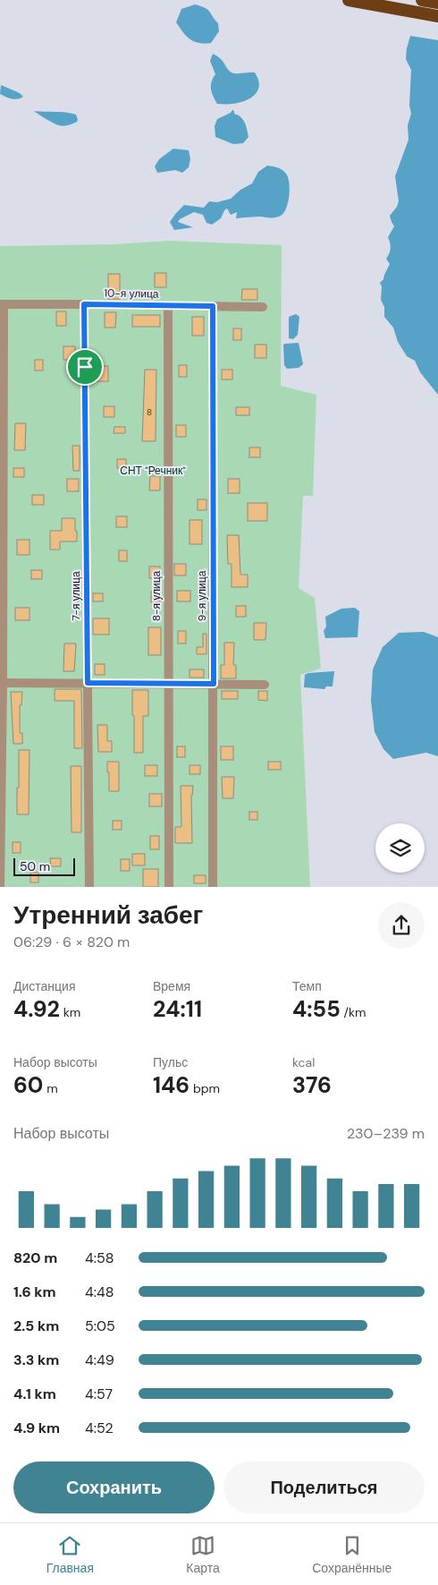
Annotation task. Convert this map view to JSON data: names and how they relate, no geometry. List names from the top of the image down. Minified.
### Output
{"streets":{"street":["10-я улица","7-я улица","8-я улица","9-я улица"]},"crossings":[["10-я улица","7-я улица"],["10-я улица","8-я улица"],["10-я улица","9-я улица"]],"parks":["СНТ \"Речник\""],"house_numbers":["8"],"scale_bar":"50 m","page":{"scale":"50 m","heading":["Утренний забег","06:29 · 6 × 820 m"],"stats":[["Дистанция","4.92 km"],["Время","24:11"],["Темп","4:55 /km"],["Набор высоты","60 m"],["Пульс","146 bpm"],["kcal","376"]],"chart":["Набор высоты","230–239 m"],"list":[{"name":"820 m","note":"4:58"},{"name":"1.6 km","note":"4:48"},{"name":"2.5 km","note":"5:05"},{"name":"3.3 km","note":"4:49"},{"name":"4.1 km","note":"4:57"},{"name":"4.9 km","note":"4:52"}],"buttons":["Сохранить","Поделиться"],"tabs":["Главная","Карта","Сохранённые"]}}
